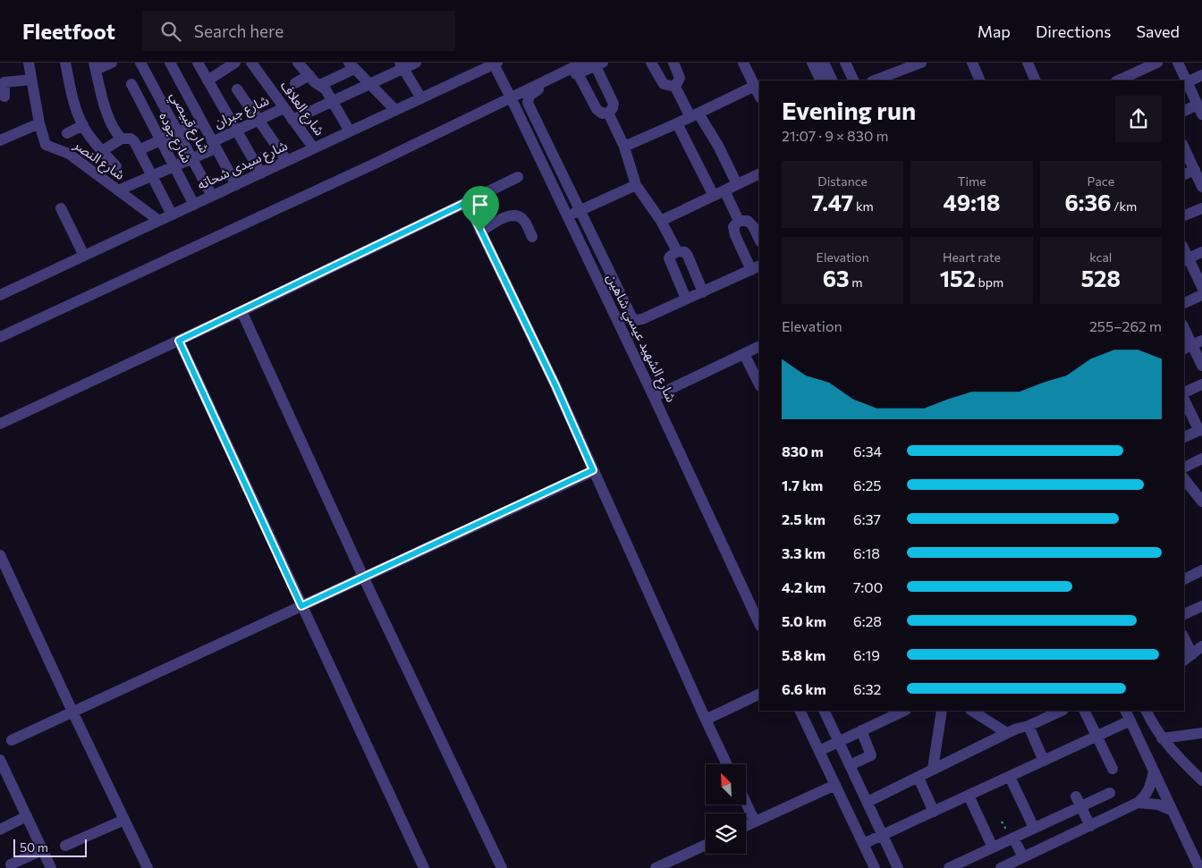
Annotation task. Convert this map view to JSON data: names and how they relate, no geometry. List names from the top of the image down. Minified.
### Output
{"streets":{"street":["شارع العلاف","شارع جبران","شارع قبيصي","شارع جوده","شارع النصر","شارع سيدى شحاته","شارع الشهيد عيسي شاهين"]},"crossings":[["شارع العلاف","شارع جبران"],["شارع العلاف","شارع سيدى شحاته"],["شارع جبران","شارع قبيصي"],["شارع جبران","شارع جوده"],["شارع جبران","شارع النصر"],["شارع قبيصي","شارع سيدى شحاته"],["شارع جوده","شارع سيدى شحاته"],["شارع النصر","شارع سيدى شحاته"],["شارع سيدى شحاته","شارع الشهيد عيسي شاهين"]],"scale_bar":"50 m","north":"top left","page":{"header":"Fleetfoot","search":"Search here","nav":["Map","Directions","Saved"],"heading":["Evening run","21:07 · 9 × 830 m"],"stats":[["Distance","7.47 km"],["Time","49:18"],["Pace","6:36 /km"],["Elevation","63 m"],["Heart rate","152 bpm"],["kcal","528"]],"chart":["Elevation","255–262 m"],"list":[{"name":"830 m","note":"6:34"},{"name":"1.7 km","note":"6:25"},{"name":"2.5 km","note":"6:37"},{"name":"3.3 km","note":"6:18"},{"name":"4.2 km","note":"7:00"},{"name":"5.0 km","note":"6:28"},{"name":"5.8 km","note":"6:19"},{"name":"6.6 km","note":"6:32"}],"scale":"50 m"}}
